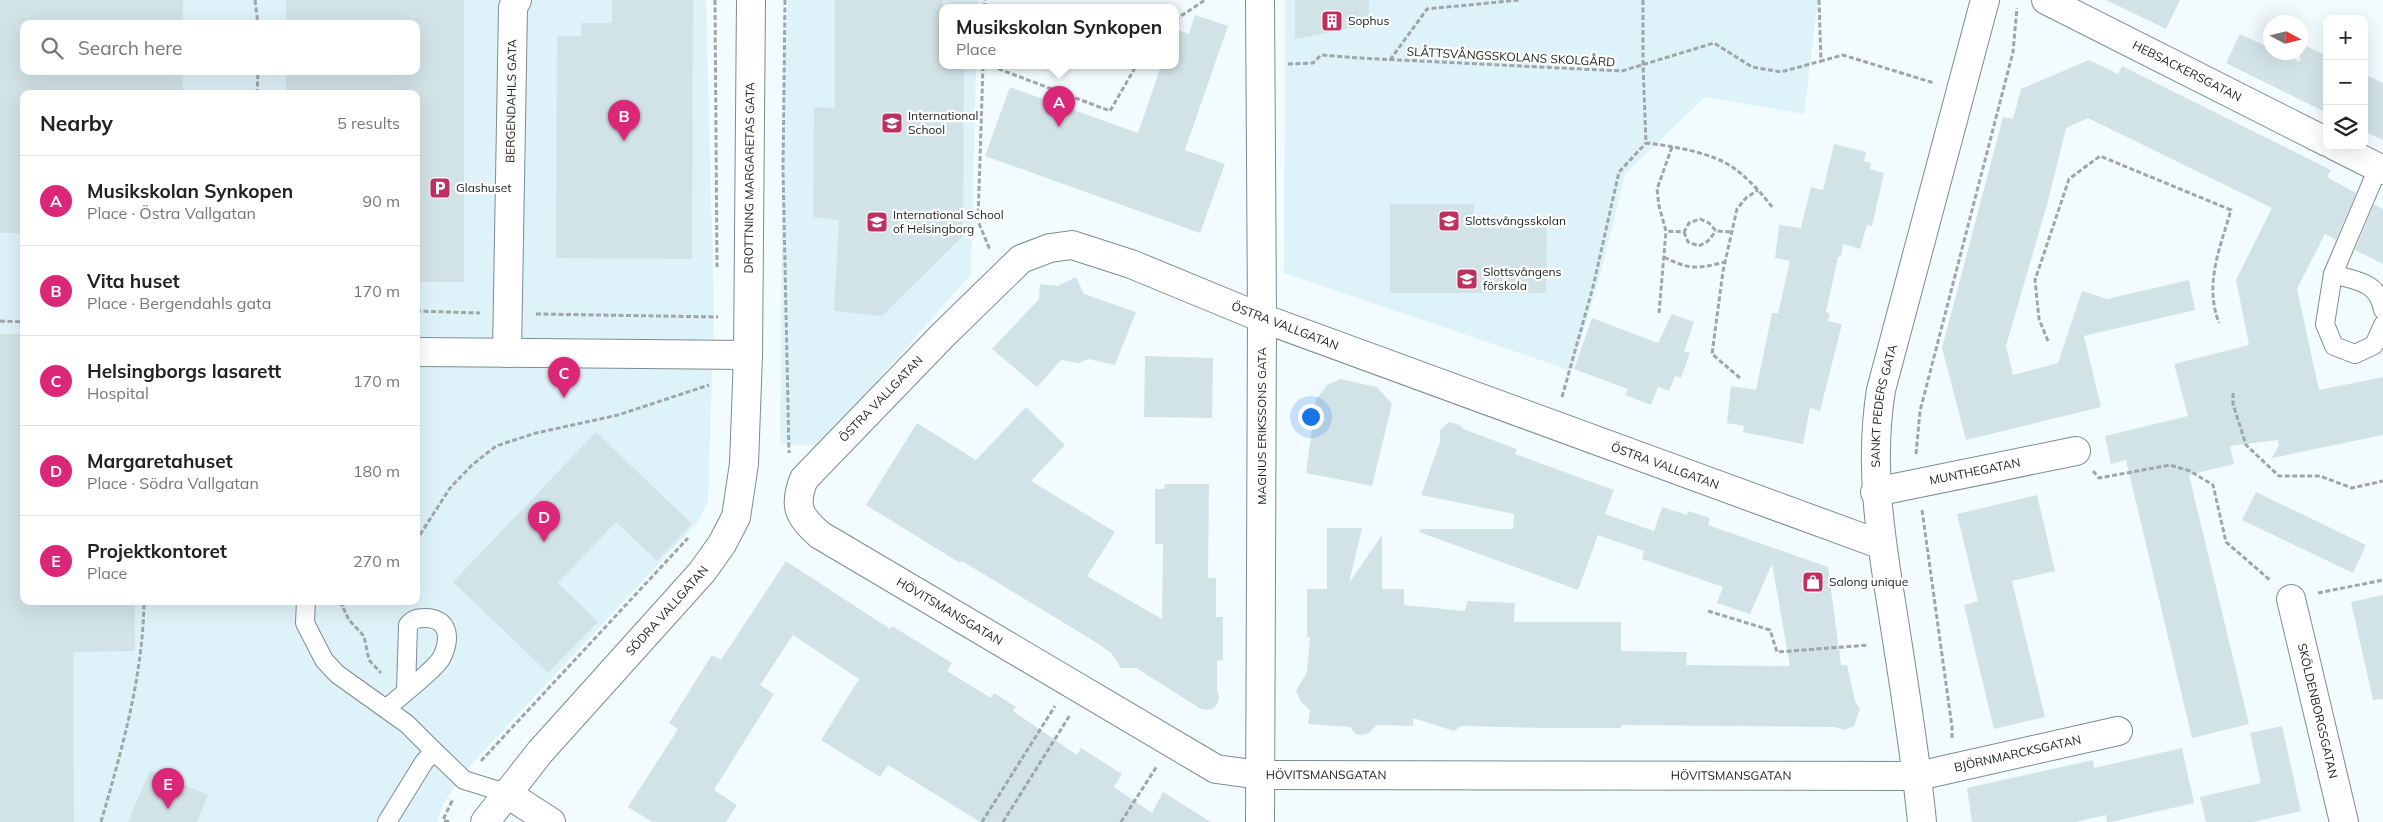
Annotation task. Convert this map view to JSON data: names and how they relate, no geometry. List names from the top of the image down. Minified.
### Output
{"streets":{"street":["HEBSACKERSGATAN","BERGENDAHLS GATA","DROTTNING MARGARETAS GATA","ÖSTRA VALLGATAN","SANKT PEDERS GATA","MAGNUS ERIKSSONS GATA","MUNTHEGATAN","SÖDRA VALLGATAN","HÖVITSMANSGATAN","SKÖLDENBORGSGATAN","BJÖRNMARCKSGATAN"],"path":["SLÅTTSVÅNGSSKOLANS SKOLGÅRD"]},"crossings":[["SLÅTTSVÅNGSSKOLANS SKOLGÅRD","SANKT PEDERS GATA"],["DROTTNING MARGARETAS GATA","SÖDRA VALLGATAN"],["ÖSTRA VALLGATAN","SANKT PEDERS GATA"],["ÖSTRA VALLGATAN","MAGNUS ERIKSSONS GATA"],["ÖSTRA VALLGATAN","HÖVITSMANSGATAN"],["SANKT PEDERS GATA","MUNTHEGATAN"],["SANKT PEDERS GATA","HÖVITSMANSGATAN"],["SANKT PEDERS GATA","BJÖRNMARCKSGATAN"],["MAGNUS ERIKSSONS GATA","HÖVITSMANSGATAN"],["HÖVITSMANSGATAN","BJÖRNMARCKSGATAN"]],"places":{"building":["Sophus"],"school or university":["International School","Slottsvångsskolan","International School of Helsingborg","Slottsvångens förskola"],"parking":["Glashuset"],"shop":["Salong unique"]},"north":"right","page":{"popup":["Musikskolan Synkopen","Place"],"map_buttons":["+","−"],"search":"Search here","pins":["A","B","C","D","E"],"heading":["Nearby","5 results"],"list":[{"mark":"A","name":"Musikskolan Synkopen","note":"Place · Östra Vallgatan","value":"90 m"},{"mark":"B","name":"Vita huset","note":"Place · Bergendahls gata","value":"170 m"},{"mark":"C","name":"Helsingborgs lasarett","note":"Hospital","value":"170 m"},{"mark":"D","name":"Margaretahuset","note":"Place · Södra Vallgatan","value":"180 m"},{"mark":"E","name":"Projektkontoret","note":"Place","value":"270 m"}]}}
